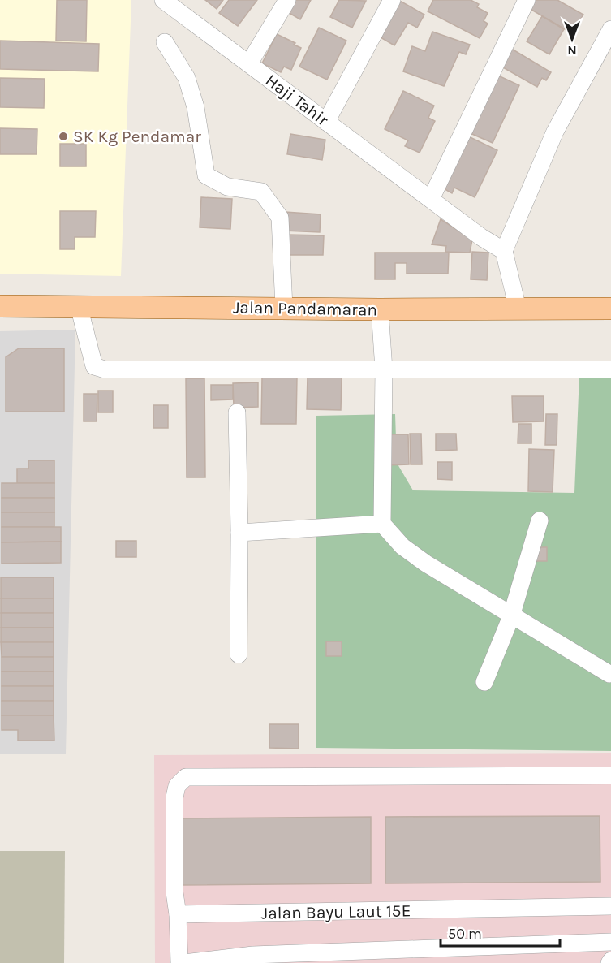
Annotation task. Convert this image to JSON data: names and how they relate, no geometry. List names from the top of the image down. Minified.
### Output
{"streets":{"main road":["Jalan Pandamaran"],"street":["Haji Tahir","Jalan Bayu Laut 15E"]},"places":["SK Kg Pendamar"],"scale_bar":"50 m","north":"bottom"}
